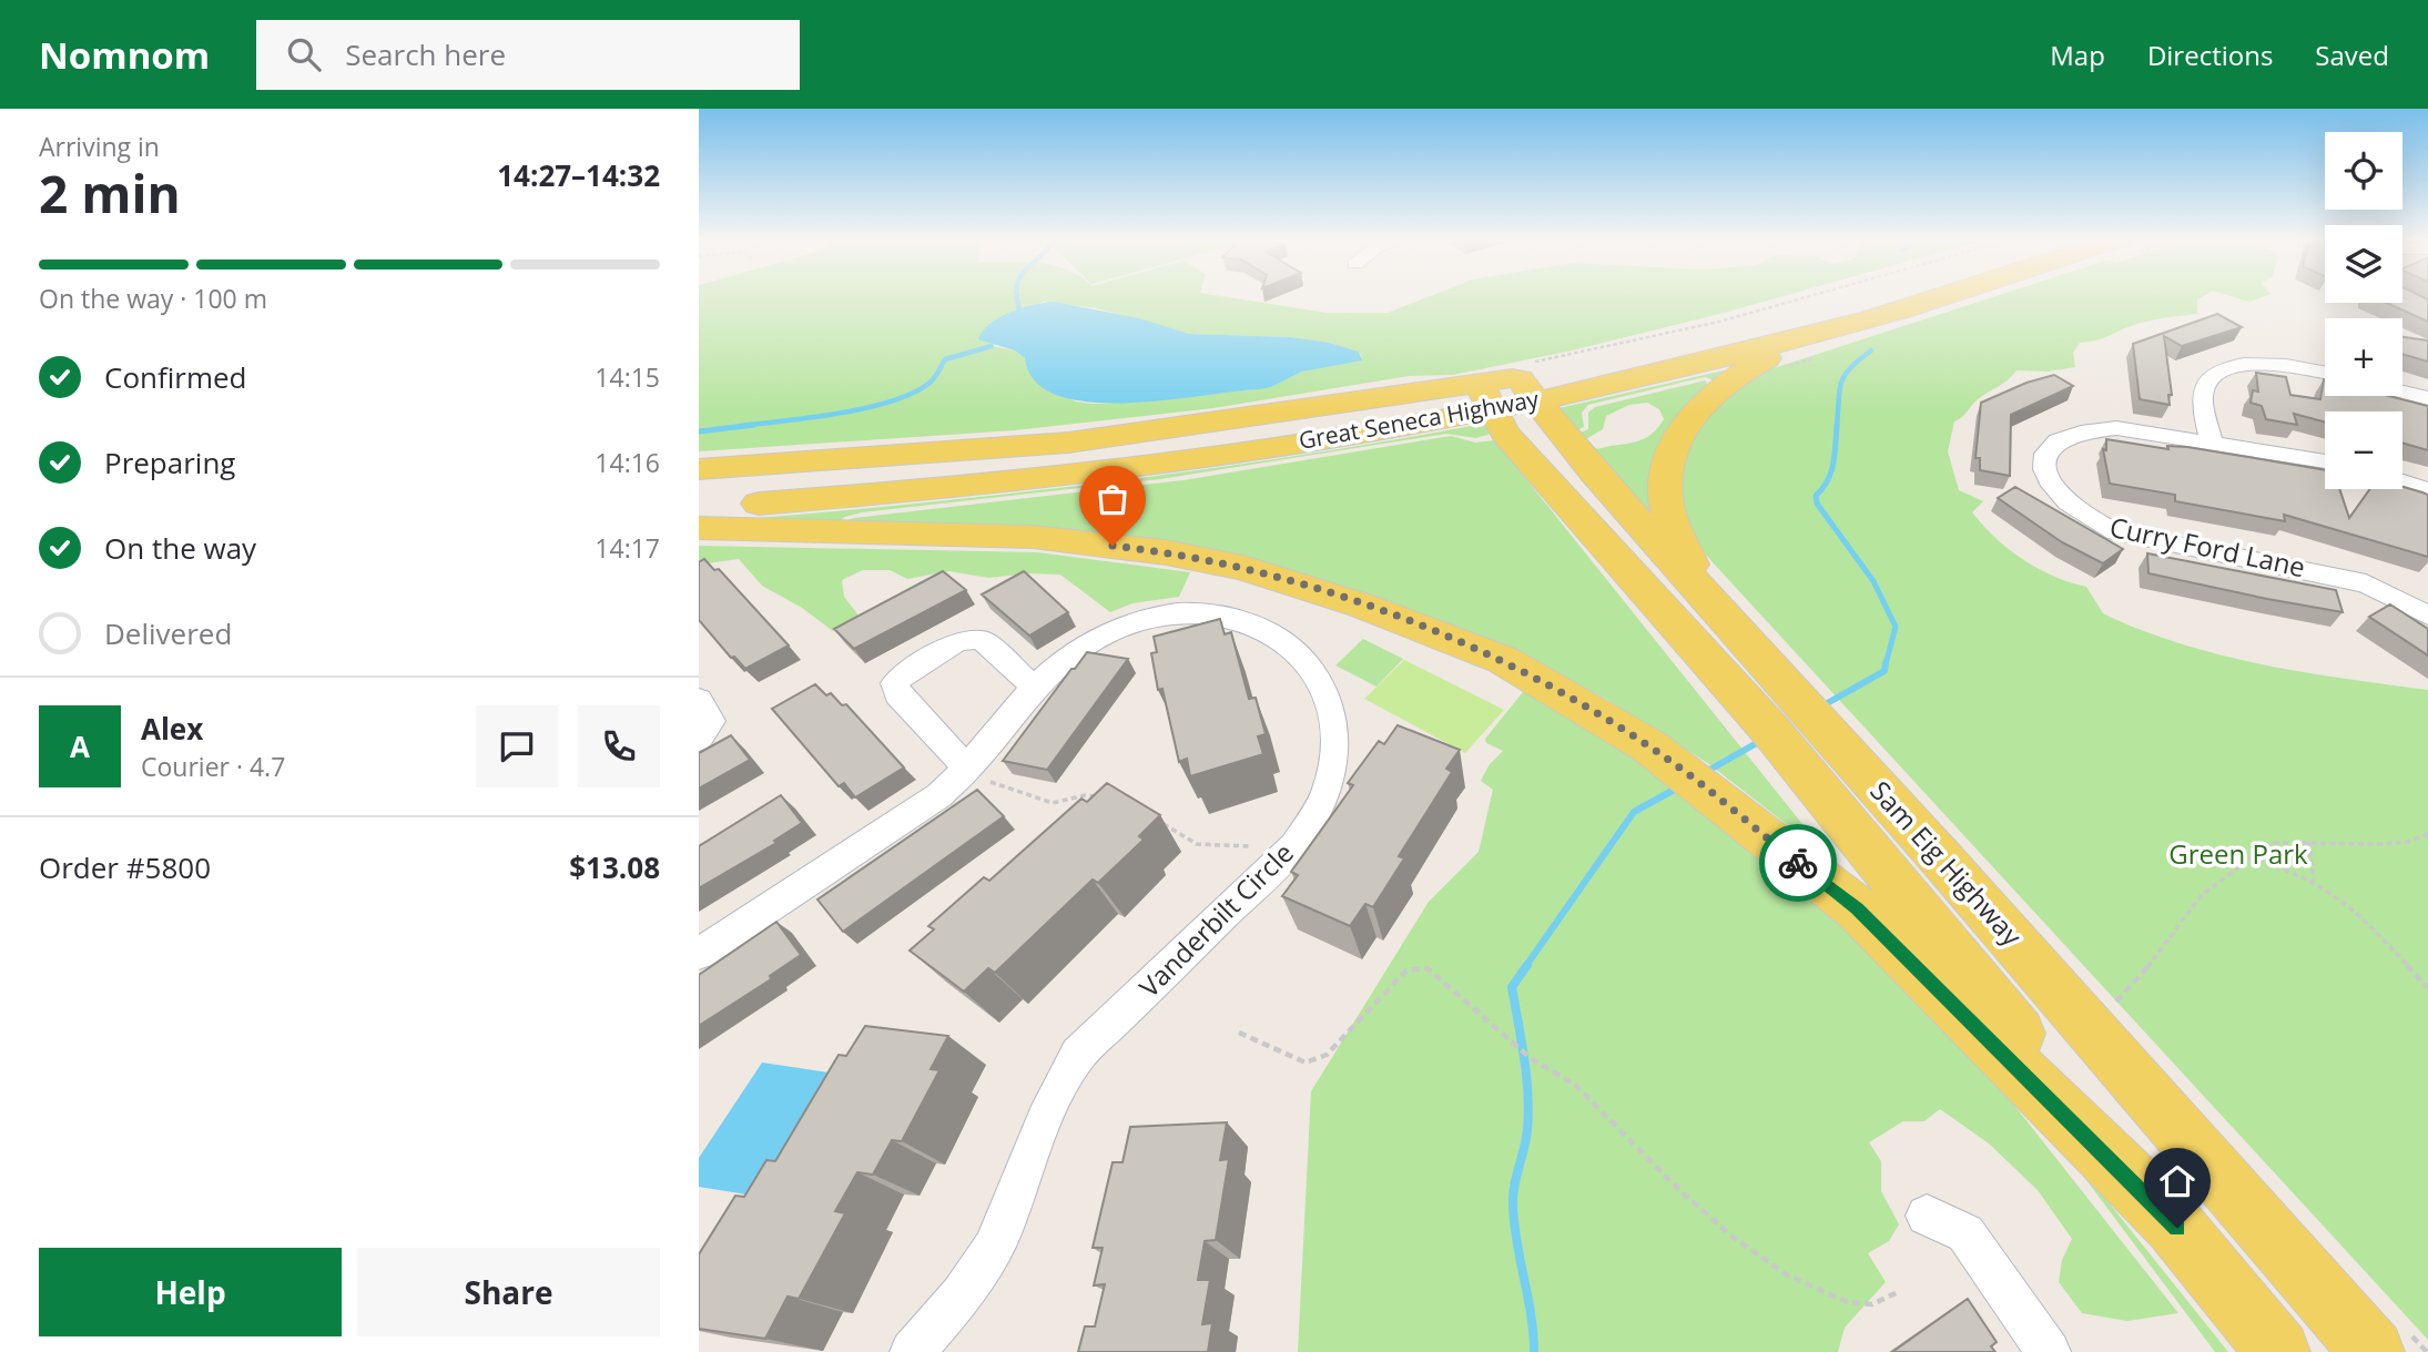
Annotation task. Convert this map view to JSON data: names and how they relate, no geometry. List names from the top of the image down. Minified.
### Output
{"streets":{"main road":["Great Seneca Highway","Sam Eig Highway"],"street":["Curry Ford Lane","Vanderbilt Circle"]},"crossings":[["Great Seneca Highway","Sam Eig Highway"]],"parks":["Green Park"],"page":{"header":"Nomnom","search":"Search here","nav":["Map","Directions","Saved"],"heading":["2 min","Arriving in","14:27–14:32"],"panel":["Alex","Courier · 4.7","Order #5800","$13.08"],"map_buttons":["+","−"],"bar":"On the way · 100 m","list":[["Confirmed","14:15"],["Preparing","14:16"],["On the way","14:17"],"Delivered"],"round":"A","buttons":["Help","Share"]}}
